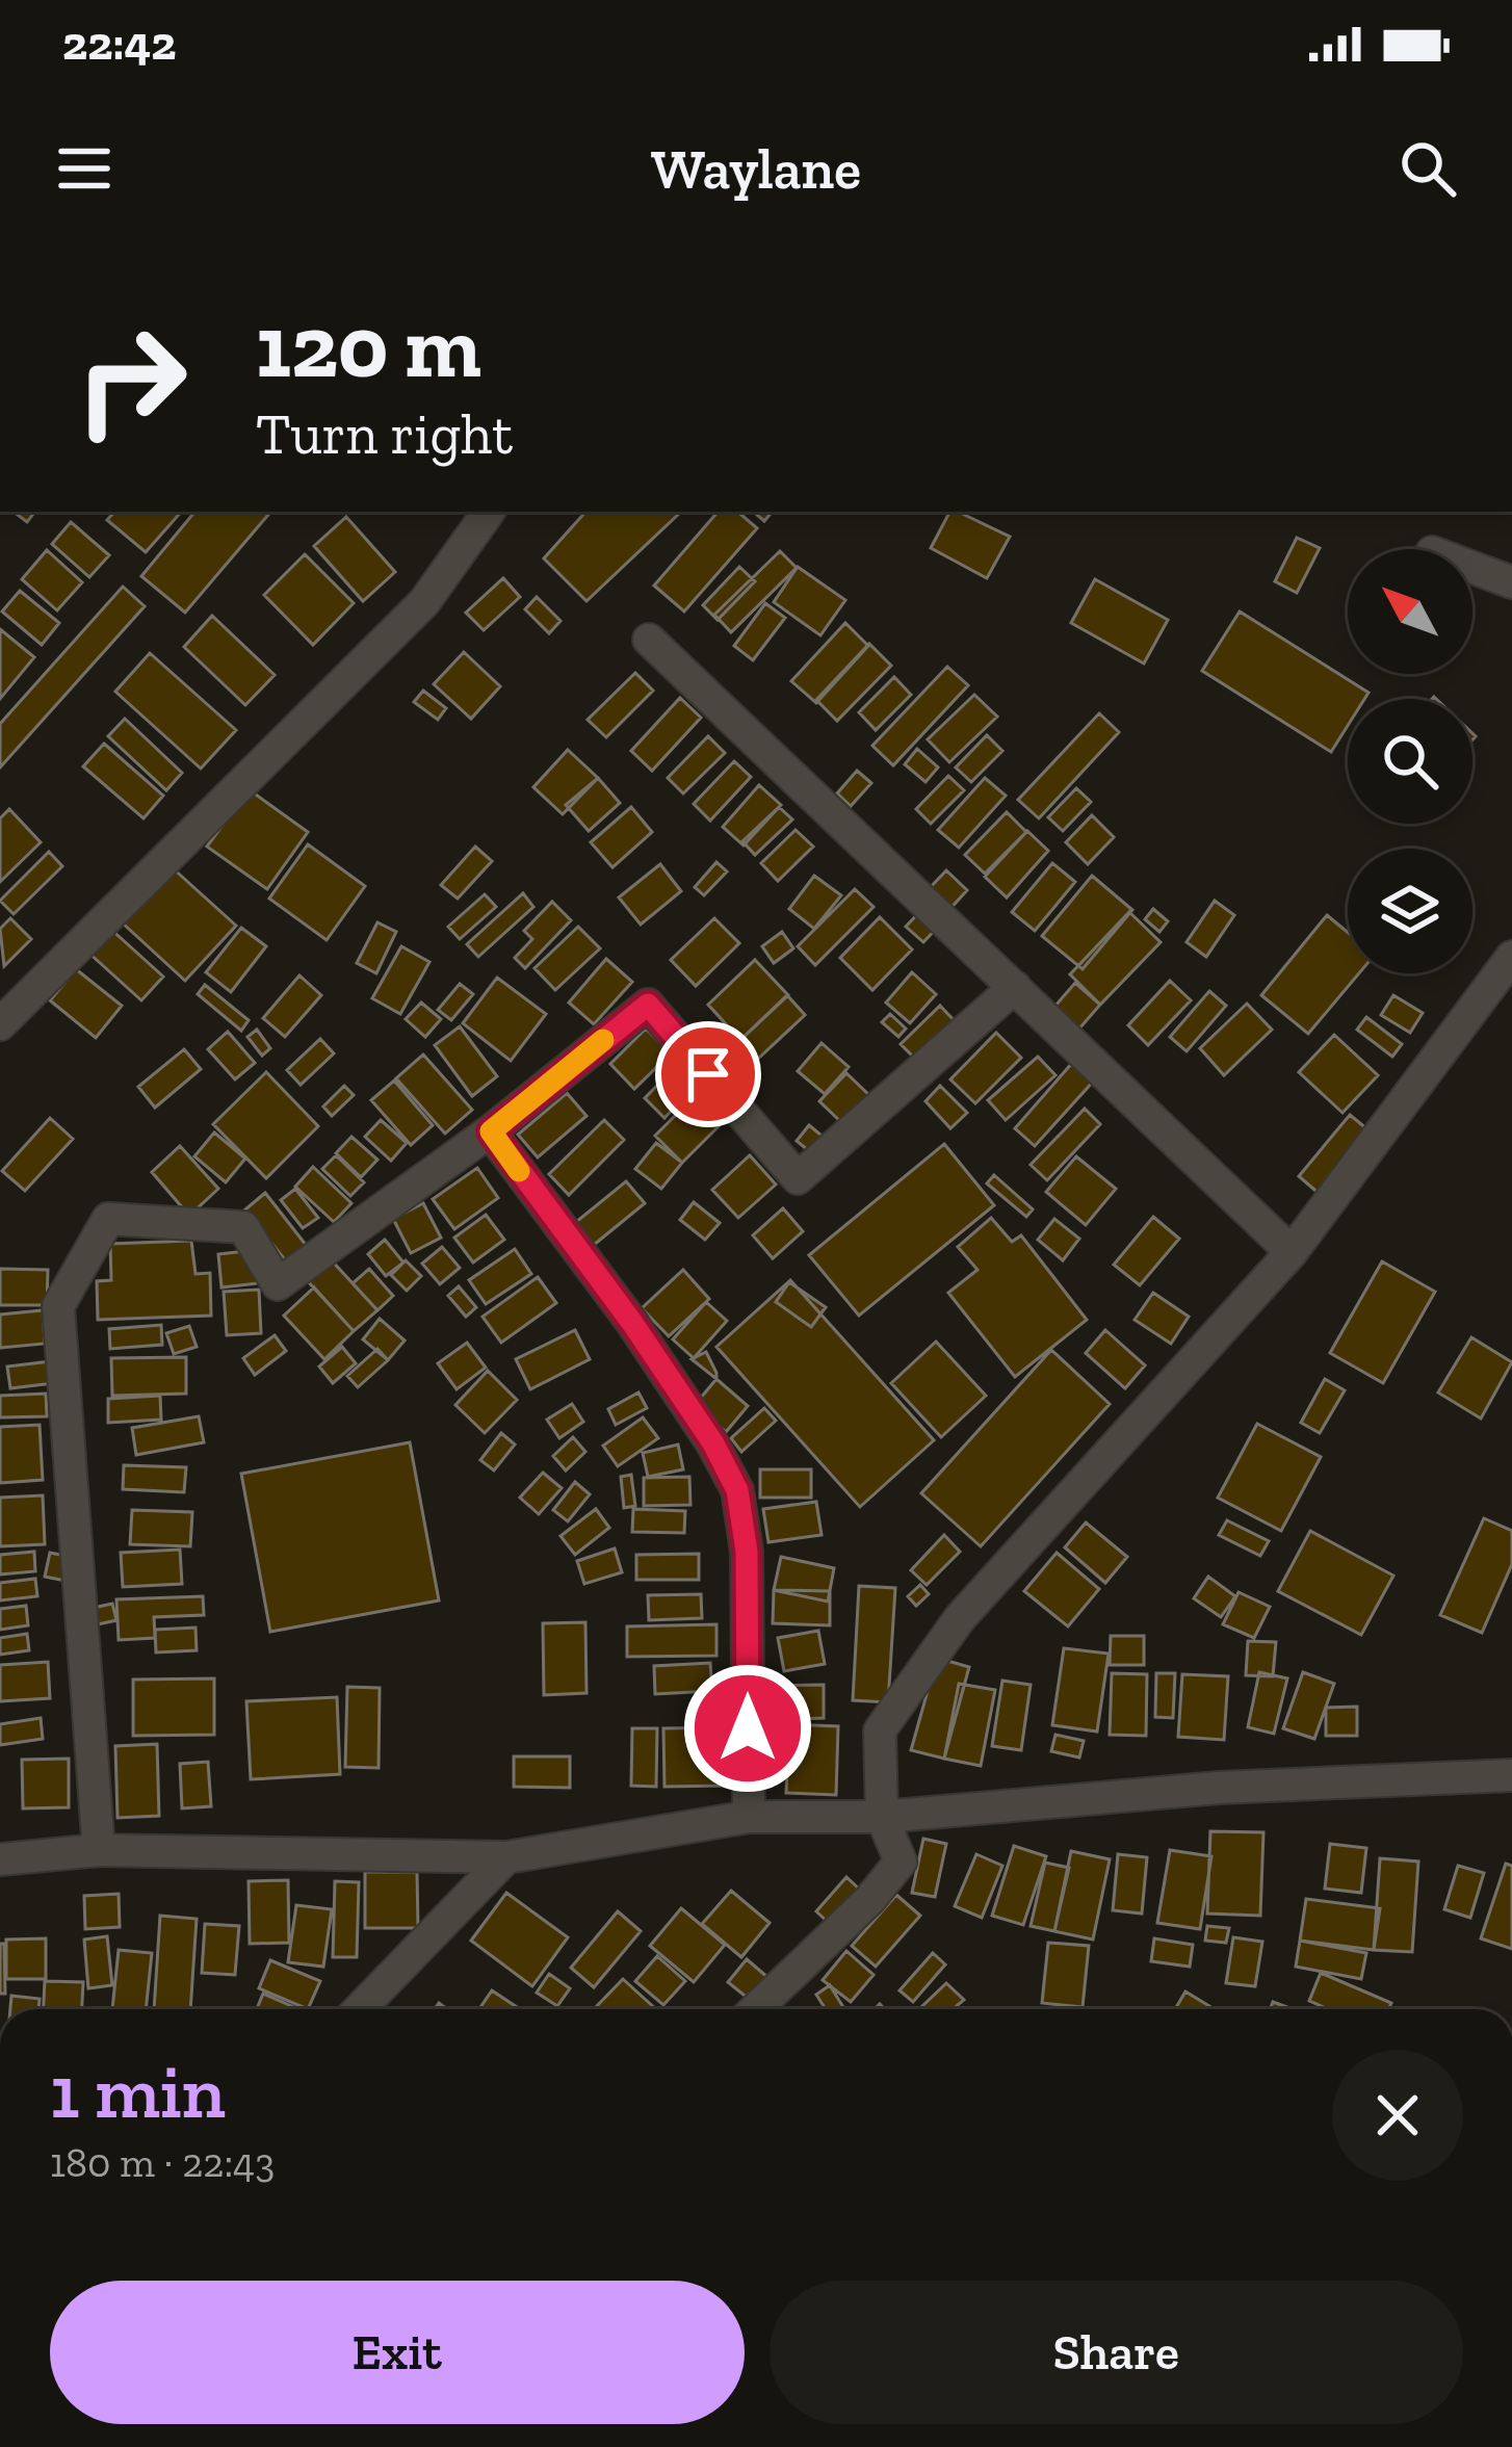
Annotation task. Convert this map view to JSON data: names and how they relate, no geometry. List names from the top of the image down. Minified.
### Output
{"north":"top left","page":{"status":"22:42","header":"Waylane","turn":["120 m","Turn right"],"heading":["1 min","180 m · 22:43"],"buttons":["Exit","Share"]}}
